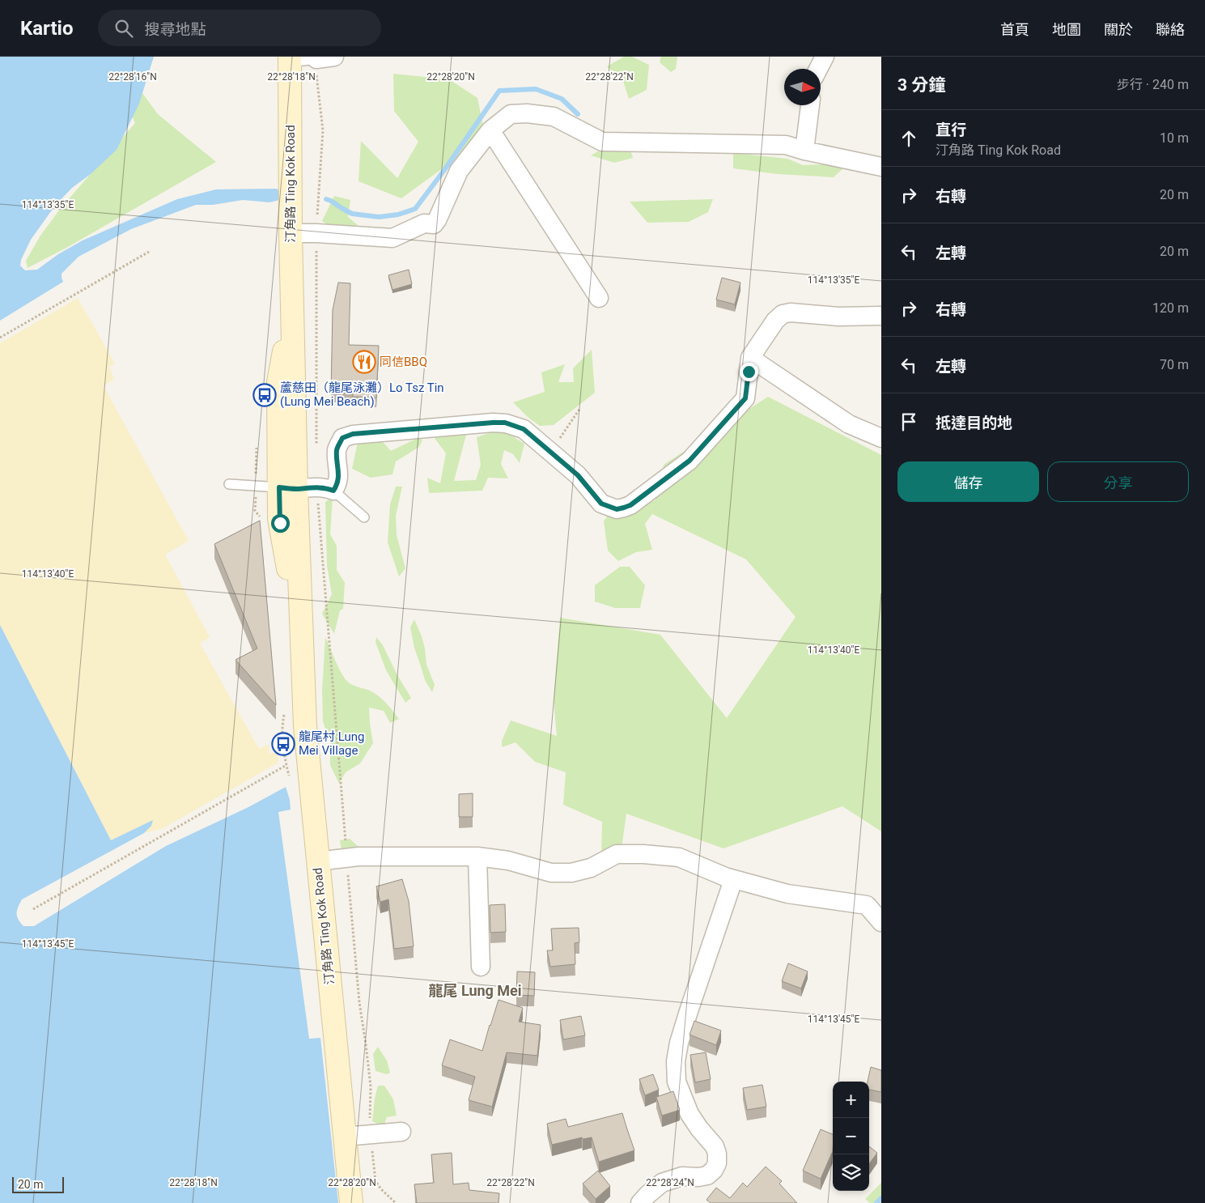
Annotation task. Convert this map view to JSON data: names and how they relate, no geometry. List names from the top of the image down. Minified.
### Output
{"streets":{"main road":["汀角路 Ting Kok Road"]},"districts":["龍尾 Lung Mei"],"places":{"restaurant":["同信BBQ"],"bus stop":["蘆慈田（龍尾泳灘）Lo Tsz Tin (Lung Mei Beach)","龍尾村 Lung Mei Village"]},"scale_bar":"20 m","north":"right","page":{"header":"Kartio","search":"搜尋地點","nav":["首頁","地圖","關於","聯絡"],"heading":["3 分鐘","步行 · 240 m"],"list":[["直行","汀角路 Ting Kok Road","10 m"],["右轉","20 m"],["左轉","20 m"],["右轉","120 m"],["左轉","70 m"],"抵達目的地"],"buttons":["儲存","分享"],"map_buttons":["+","−"],"scale":"20 m"},"coordinates":["22°28'16\"N","22°28'18\"N","22°28'20\"N","22°28'22\"N","114°13'35\"E","114°13'40\"E","114°13'45\"E","22°28'24\"N"]}
